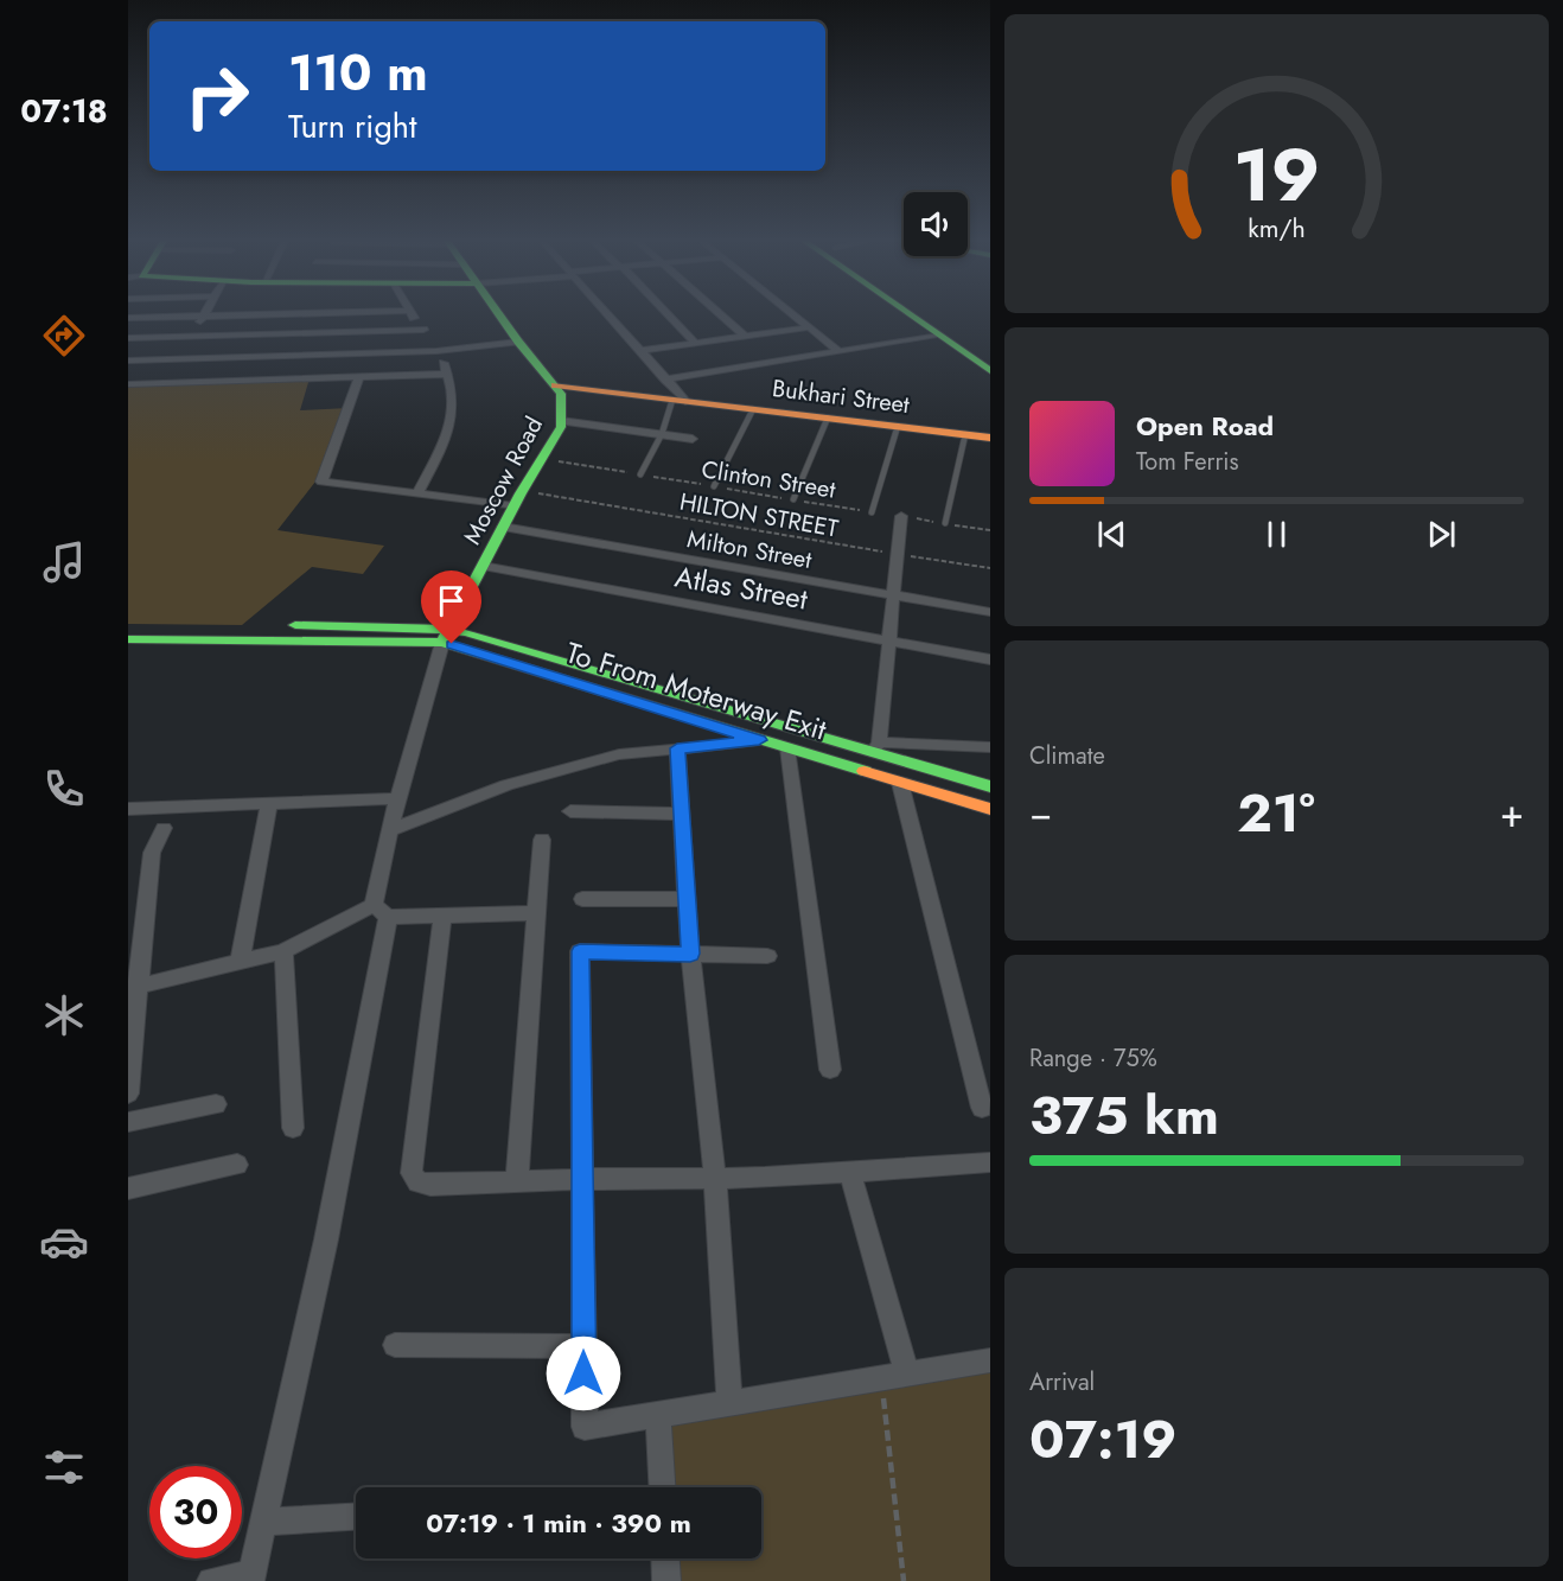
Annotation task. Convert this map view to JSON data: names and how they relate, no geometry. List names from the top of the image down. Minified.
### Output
{"streets":{"main road":["Bukhari Street","Moscow Road","To From Moterway Exit"],"street":["Milton Street","Atlas Street"],"path":["Clinton Street","HILTON STREET"]},"crossings":[["Bukhari Street","Moscow Road"],["Clinton Street","Moscow Road"],["Moscow Road","HILTON STREET"],["Moscow Road","Milton Street"],["Moscow Road","Atlas Street"],["Moscow Road","To From Moterway Exit"]],"page":{"tabs":"07:18","turn":["110 m","Turn right"],"song":["Open Road","Tom Ferris"],"tile":["Climate",["Range · 75%","375 km"],["Arrival","07:19"]],"heat":["−","21°","+"],"limit":"30","trip":"07:19 · 1 min · 390 m","gauge":["19","km/h"]}}
